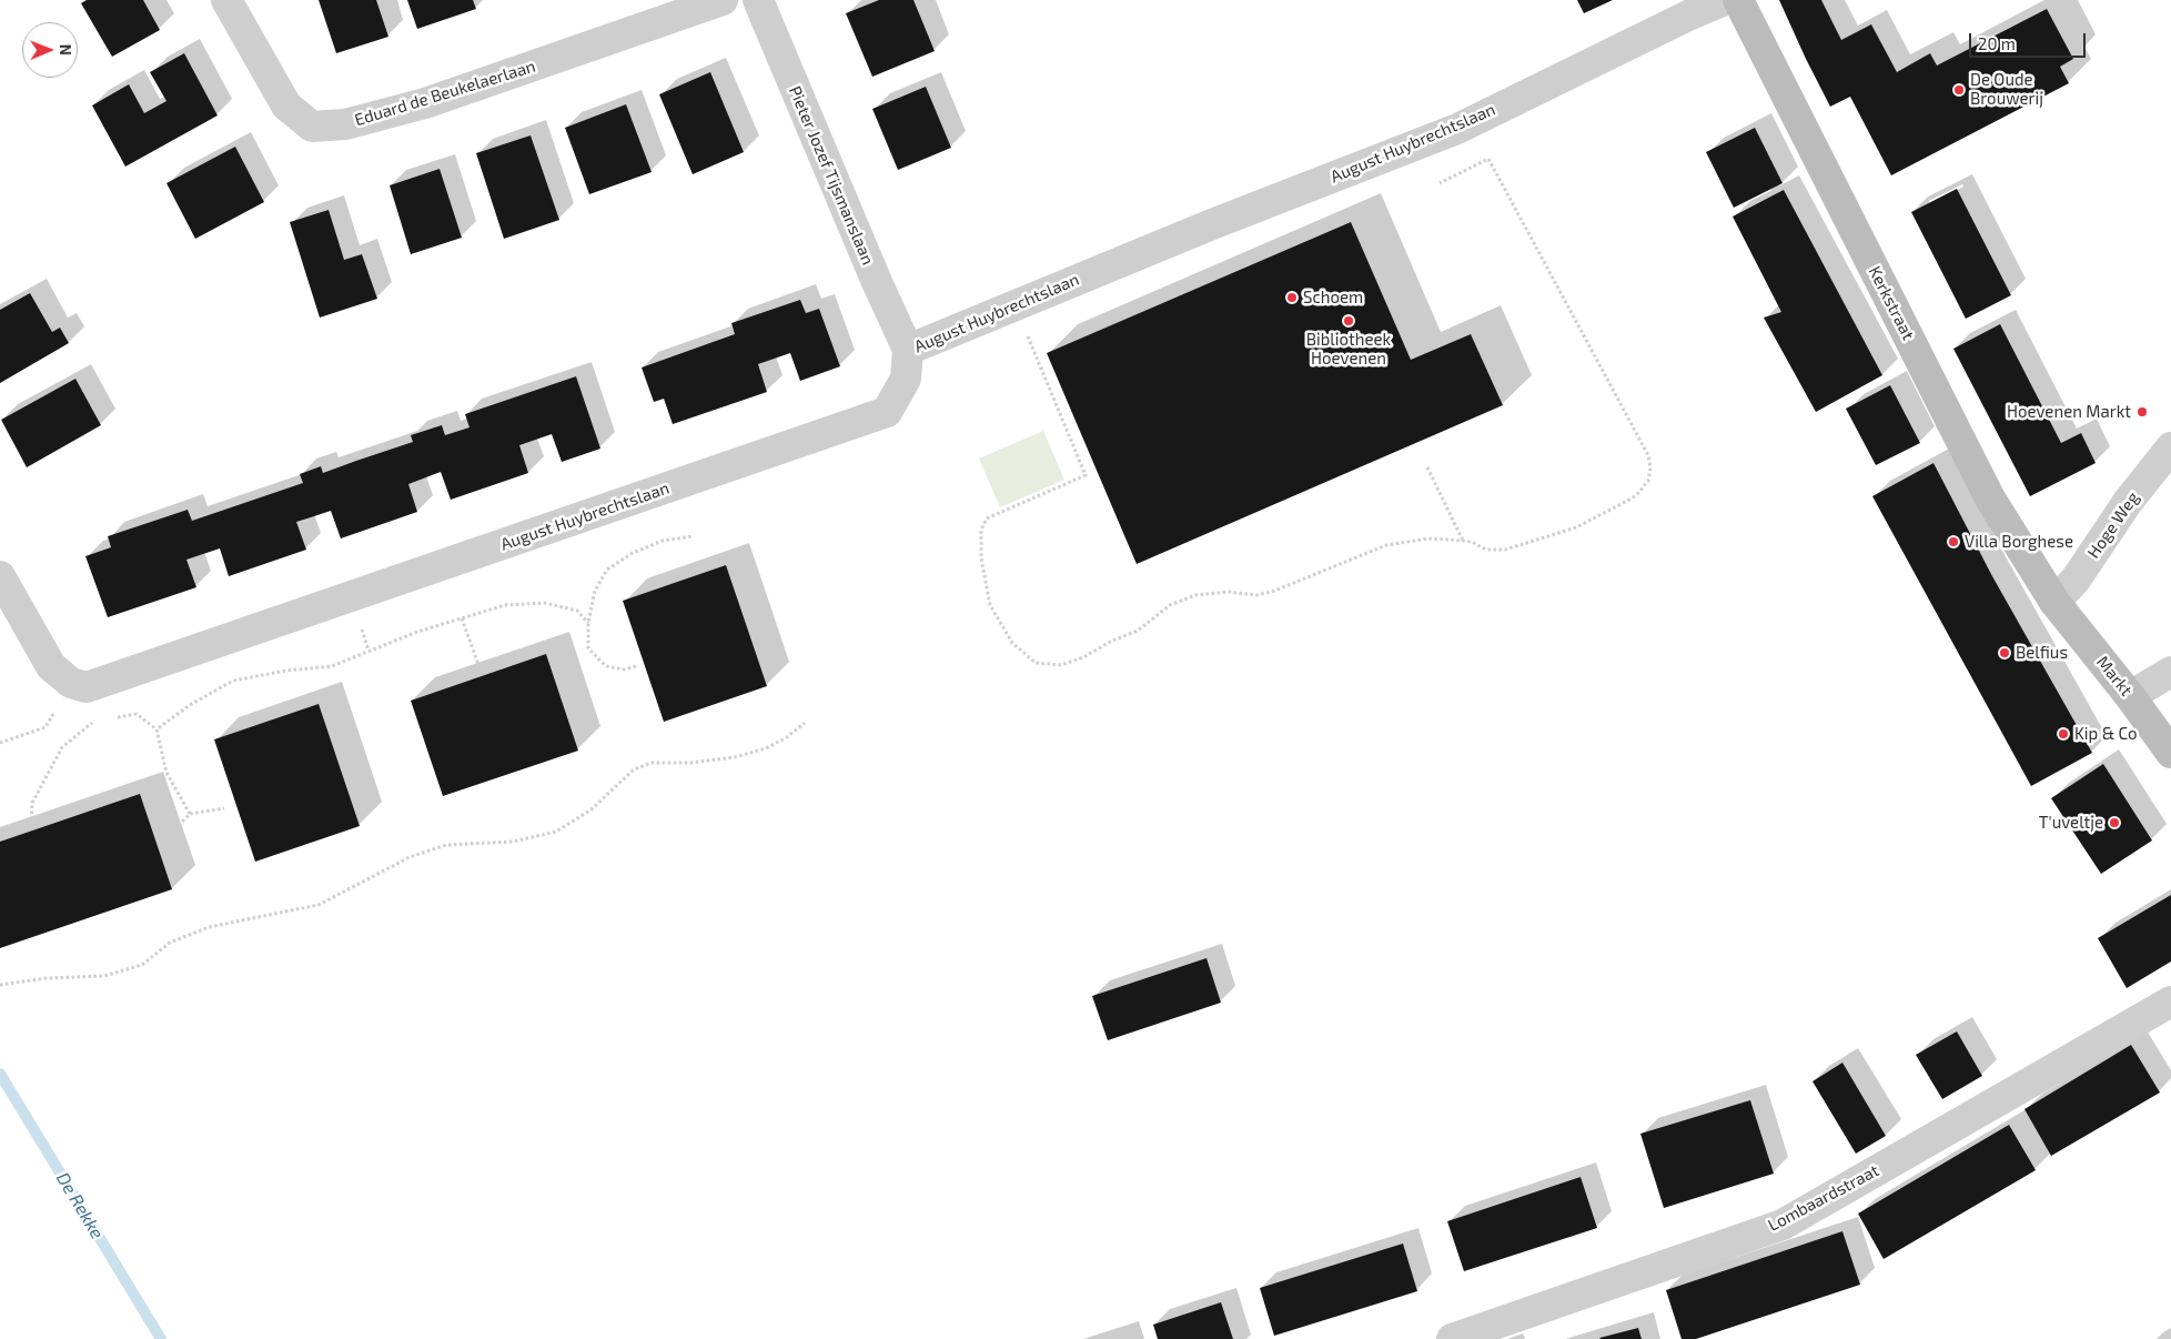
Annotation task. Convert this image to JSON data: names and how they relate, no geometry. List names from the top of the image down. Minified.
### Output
{"streets":{"main road":["Kerkstraat","Markt"],"street":["Eduard de Beukelaerlaan","August Huybrechtslaan","Pieter Jozef Tijsmanslaan","Hoge Weg","Lombaardstraat"]},"crossings":[["August Huybrechtslaan","Pieter Jozef Tijsmanslaan"],["Kerkstraat","Hoge Weg"],["Kerkstraat","Markt"],["Hoge Weg","Markt"]],"water":["De Rekke"],"places":["De Oude Brouwerij","Schoem","Bibliotheek Hoevenen","Hoevenen Markt","Villa Borghese","Belfius","Kip & Co","T'uveltje"],"scale_bar":"20 m","north":"right"}
